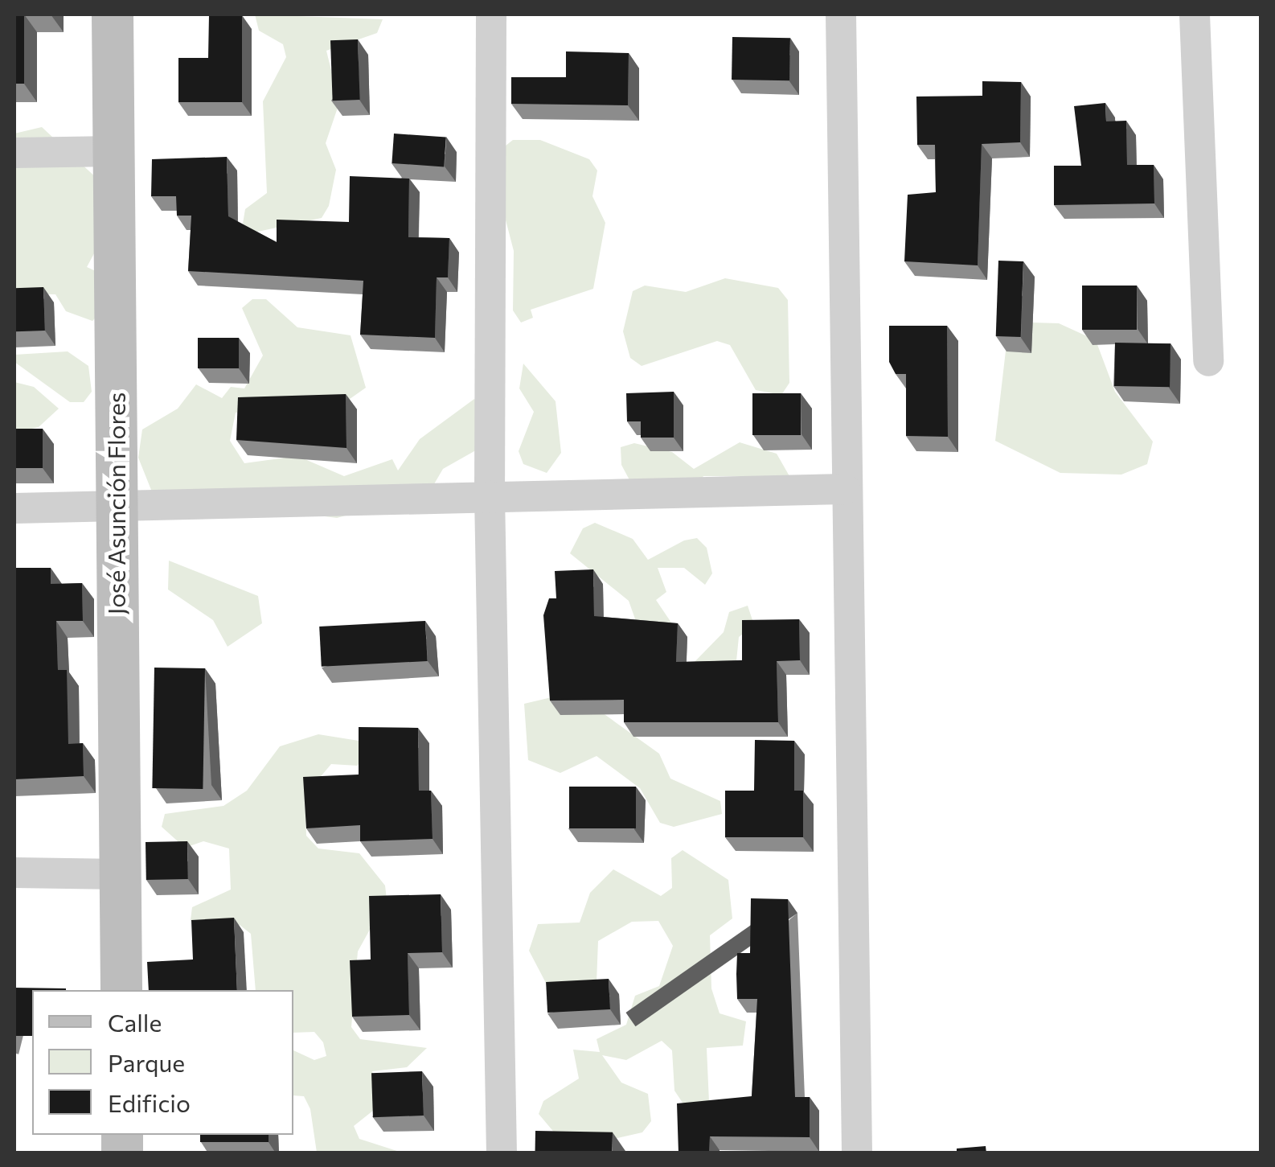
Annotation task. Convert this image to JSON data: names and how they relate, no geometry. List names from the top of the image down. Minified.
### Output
{"streets":{"street":["José Asunción Flores"]},"legend":["Calle","Parque","Edificio"]}
